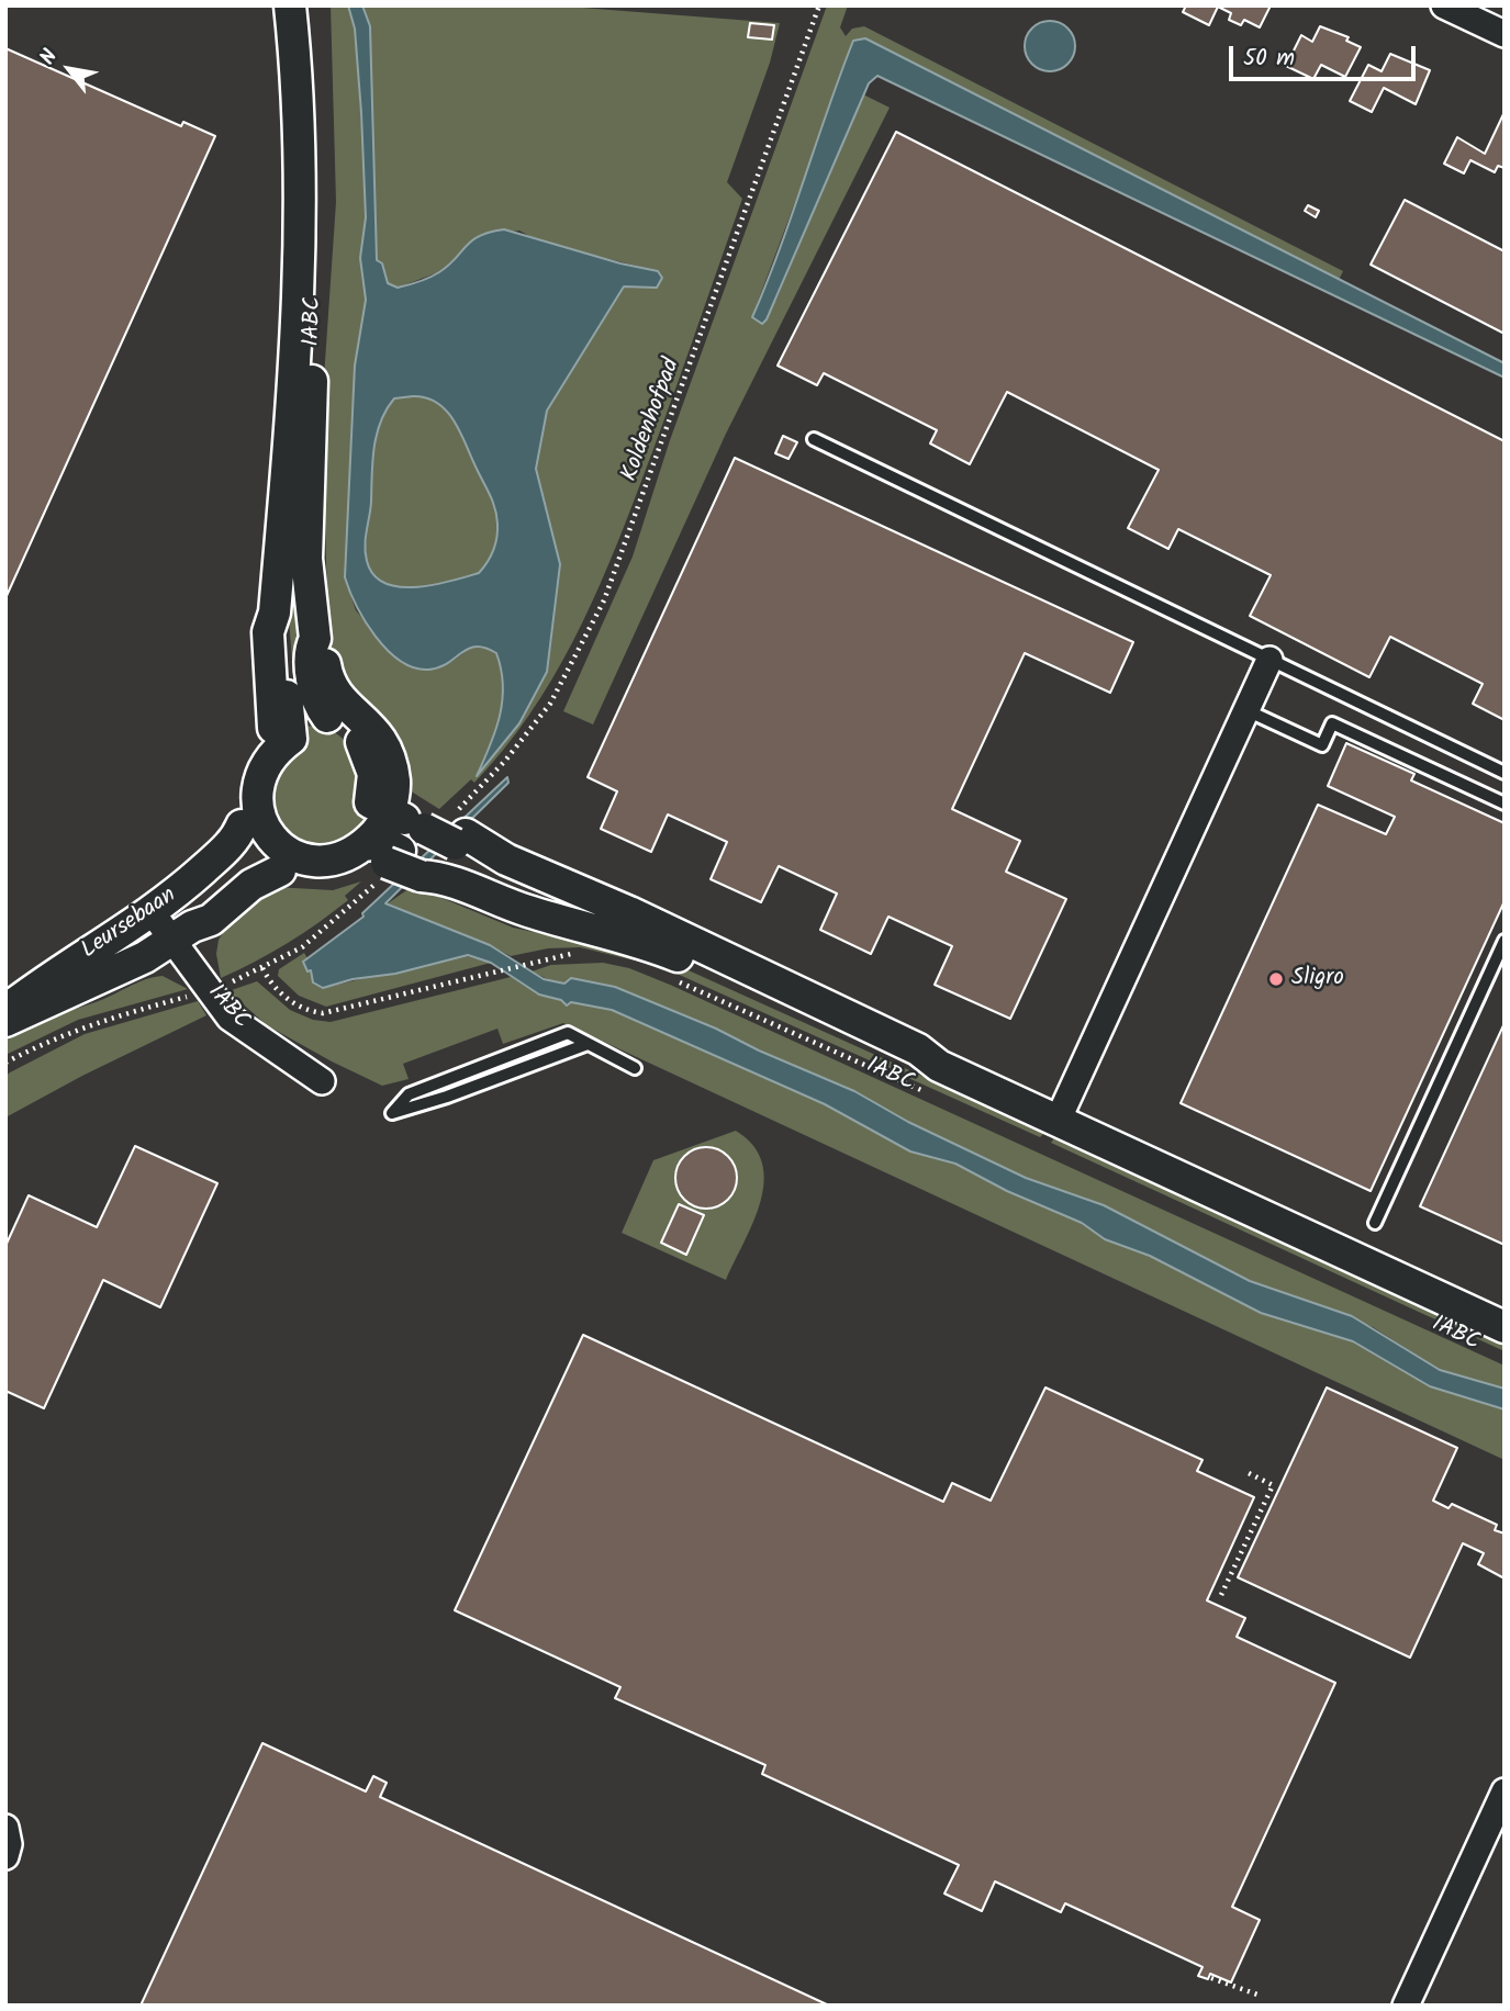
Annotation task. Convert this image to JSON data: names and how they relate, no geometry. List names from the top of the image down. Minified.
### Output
{"streets":{"street":["IABC","Leursebaan"],"path":["Koldenhofpad"]},"crossings":[["IABC","Koldenhofpad"],["IABC","Leursebaan"]],"places":["Sligro"],"scale_bar":"50 m","north":"top left"}
